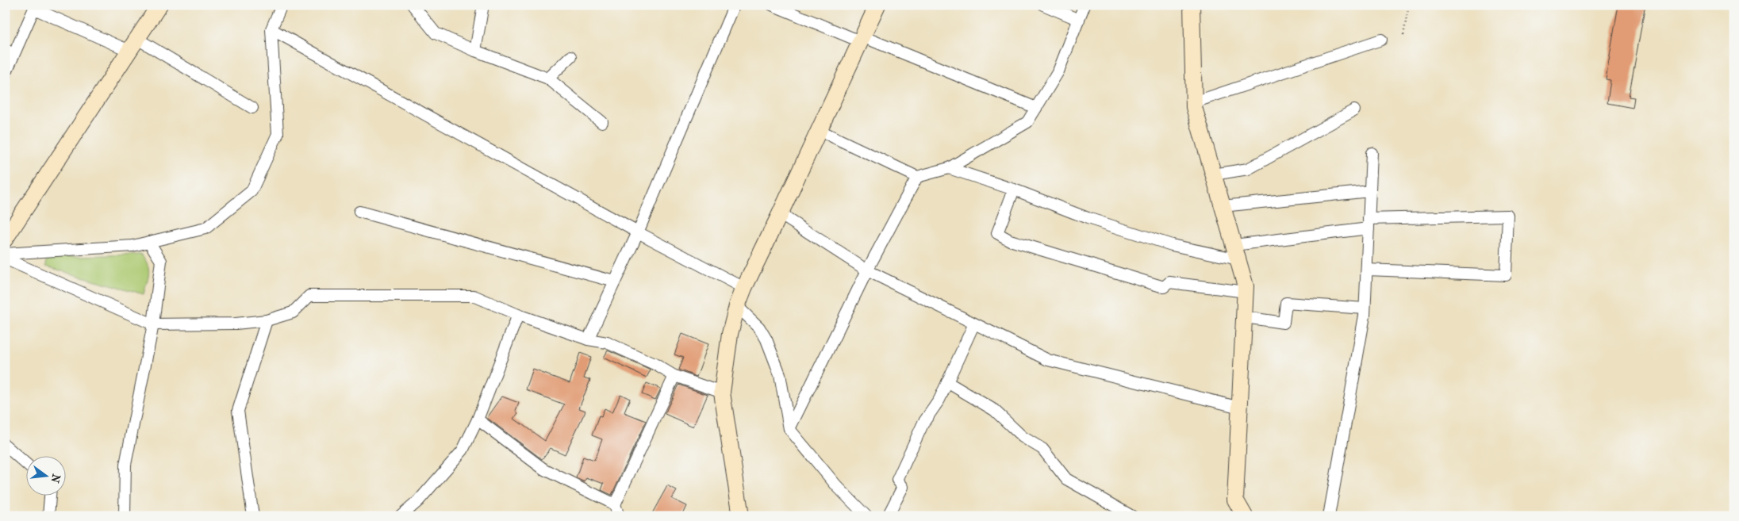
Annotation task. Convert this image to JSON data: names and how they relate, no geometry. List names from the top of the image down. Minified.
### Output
{"north":"right"}
